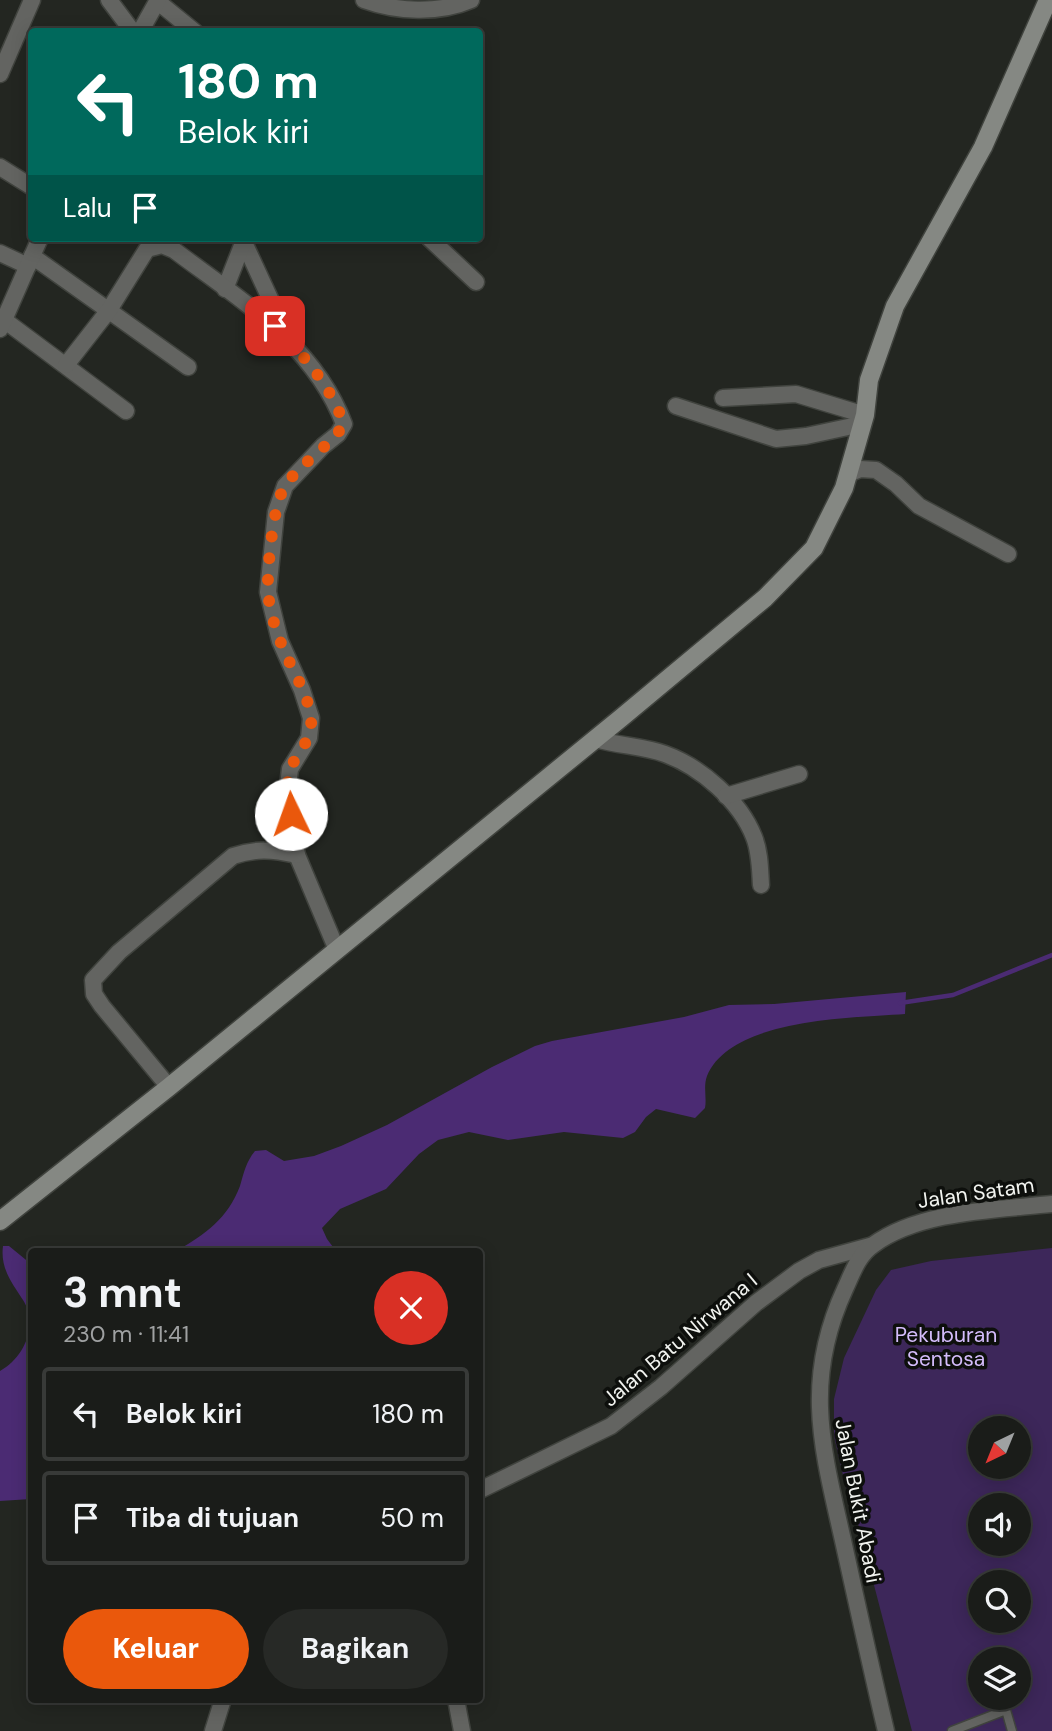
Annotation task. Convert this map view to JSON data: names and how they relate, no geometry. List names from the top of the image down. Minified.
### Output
{"streets":{"street":["Jalan Satam","Jalan Batu Nirwana I","Jalan Bukit Abadi"]},"crossings":[["Jalan Satam","Jalan Batu Nirwana I"],["Jalan Satam","Jalan Bukit Abadi"],["Jalan Batu Nirwana I","Jalan Bukit Abadi"]],"parks":["Pekuburan Sentosa"],"north":"bottom left","page":{"turn":["180 m","Belok kiri"],"then":"Lalu","heading":["3 mnt","230 m · 11:41"],"list":[{"name":"Belok kiri","value":"180 m"},{"name":"Tiba di tujuan","value":"50 m"}],"buttons":["Keluar","Bagikan"]}}
